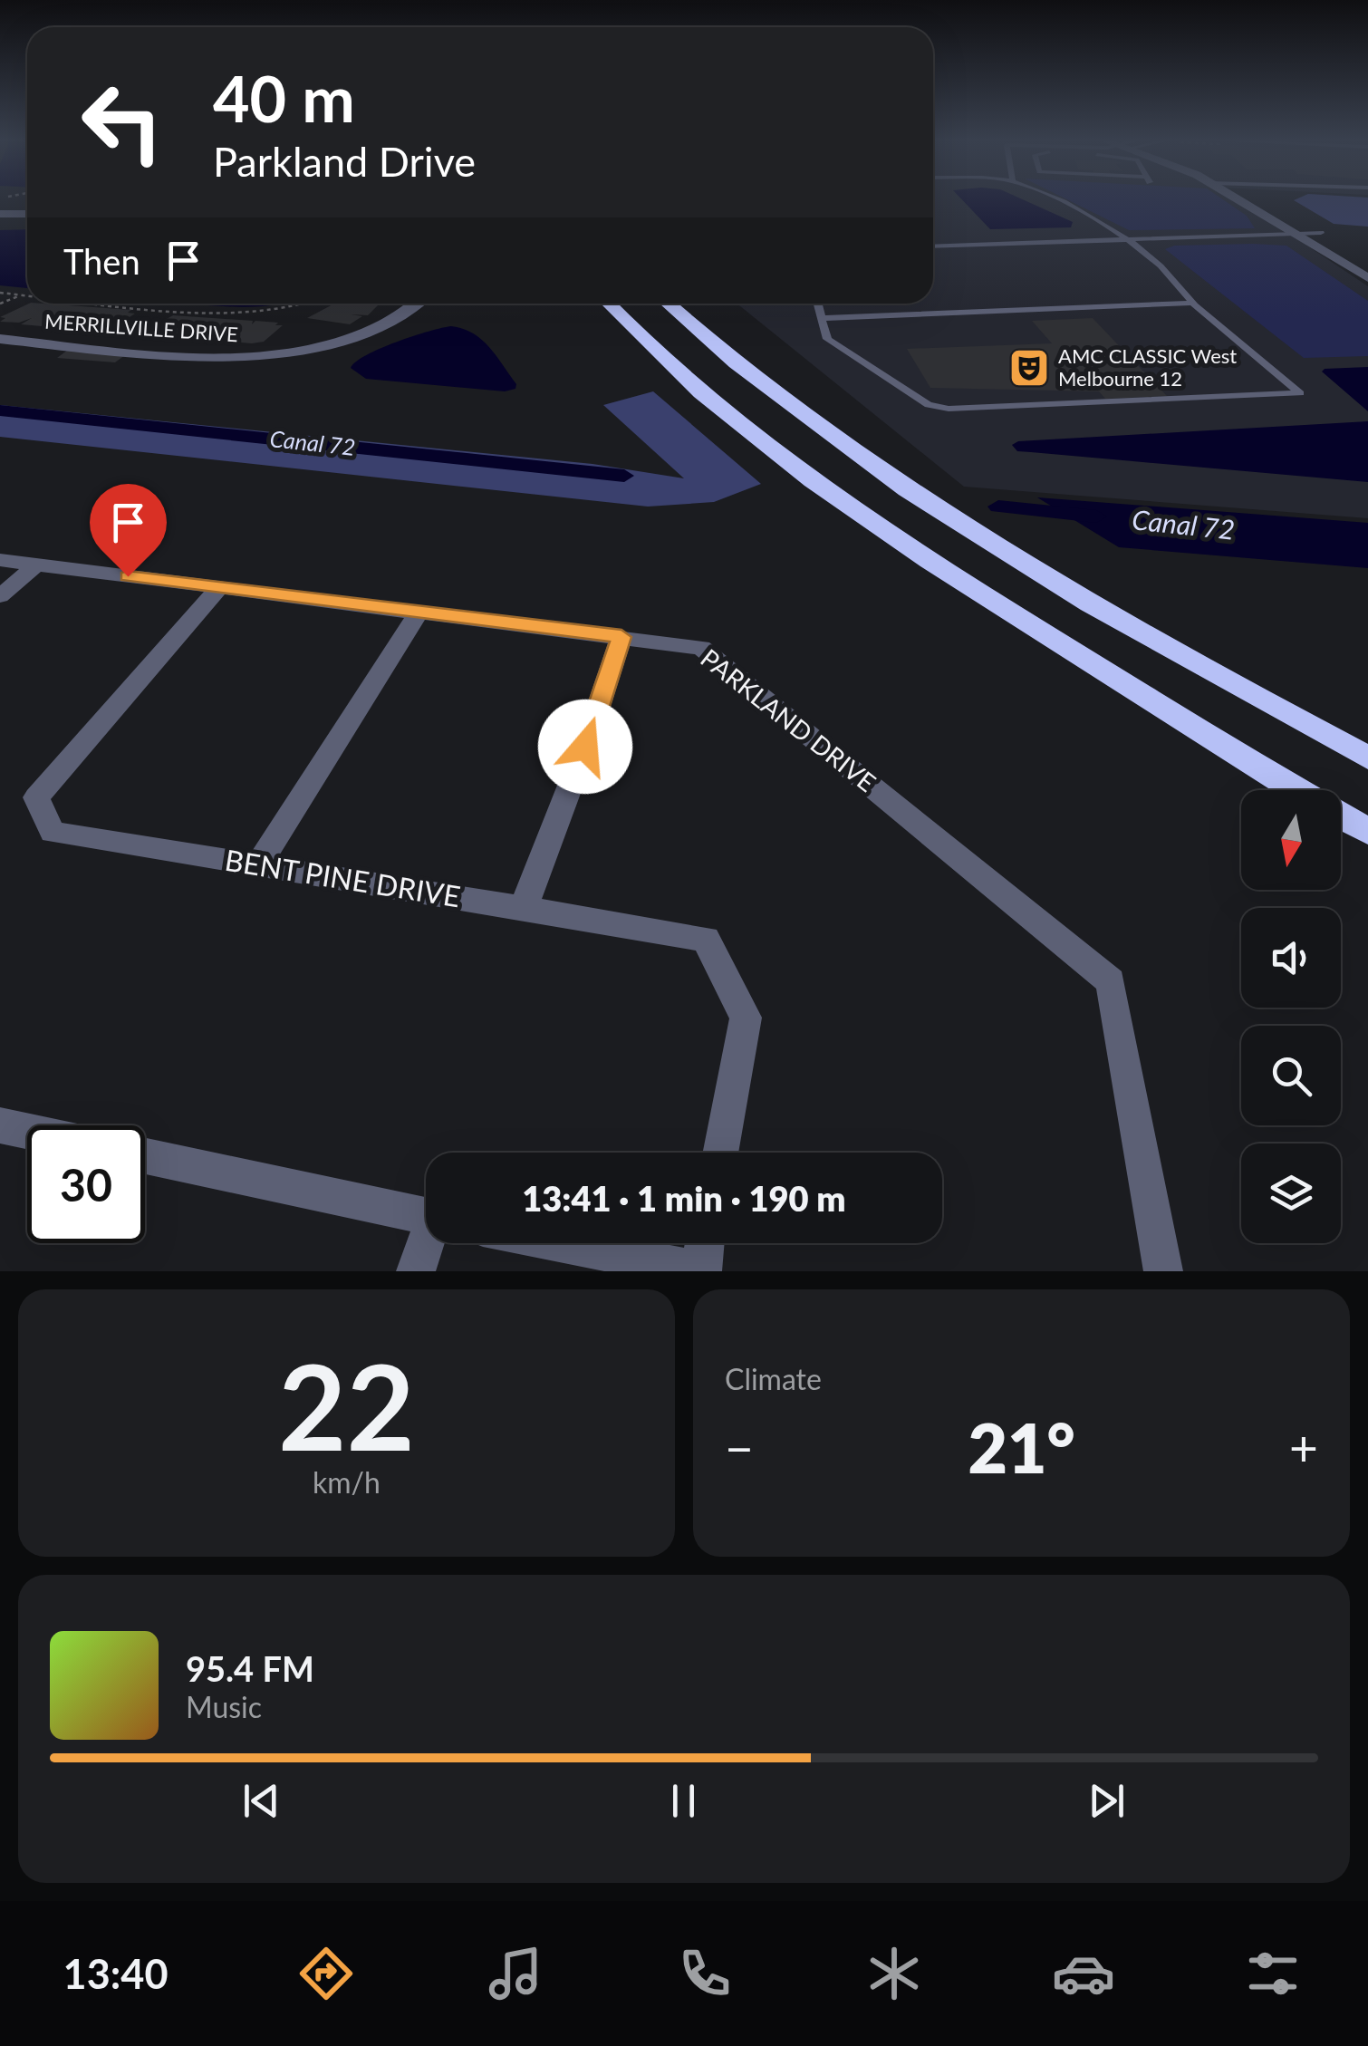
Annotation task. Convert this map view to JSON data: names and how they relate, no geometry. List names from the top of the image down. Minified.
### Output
{"streets":{"street":["MERRILLVILLE DRIVE","PARKLAND DRIVE","BENT PINE DRIVE"]},"crossings":[["PARKLAND DRIVE","BENT PINE DRIVE"]],"water":["Canal 72"],"places":{"theatre":["AMC CLASSIC West Melbourne 12"]},"north":"bottom","page":{"turn":["40 m","Parkland Drive"],"then":"Then","limit":"30","trip":"13:41 · 1 min · 190 m","tile":[["22","km/h"],"Climate"],"heat":["−","21°","+"],"song":["95.4 FM","Music"],"tabs":"13:40"}}
